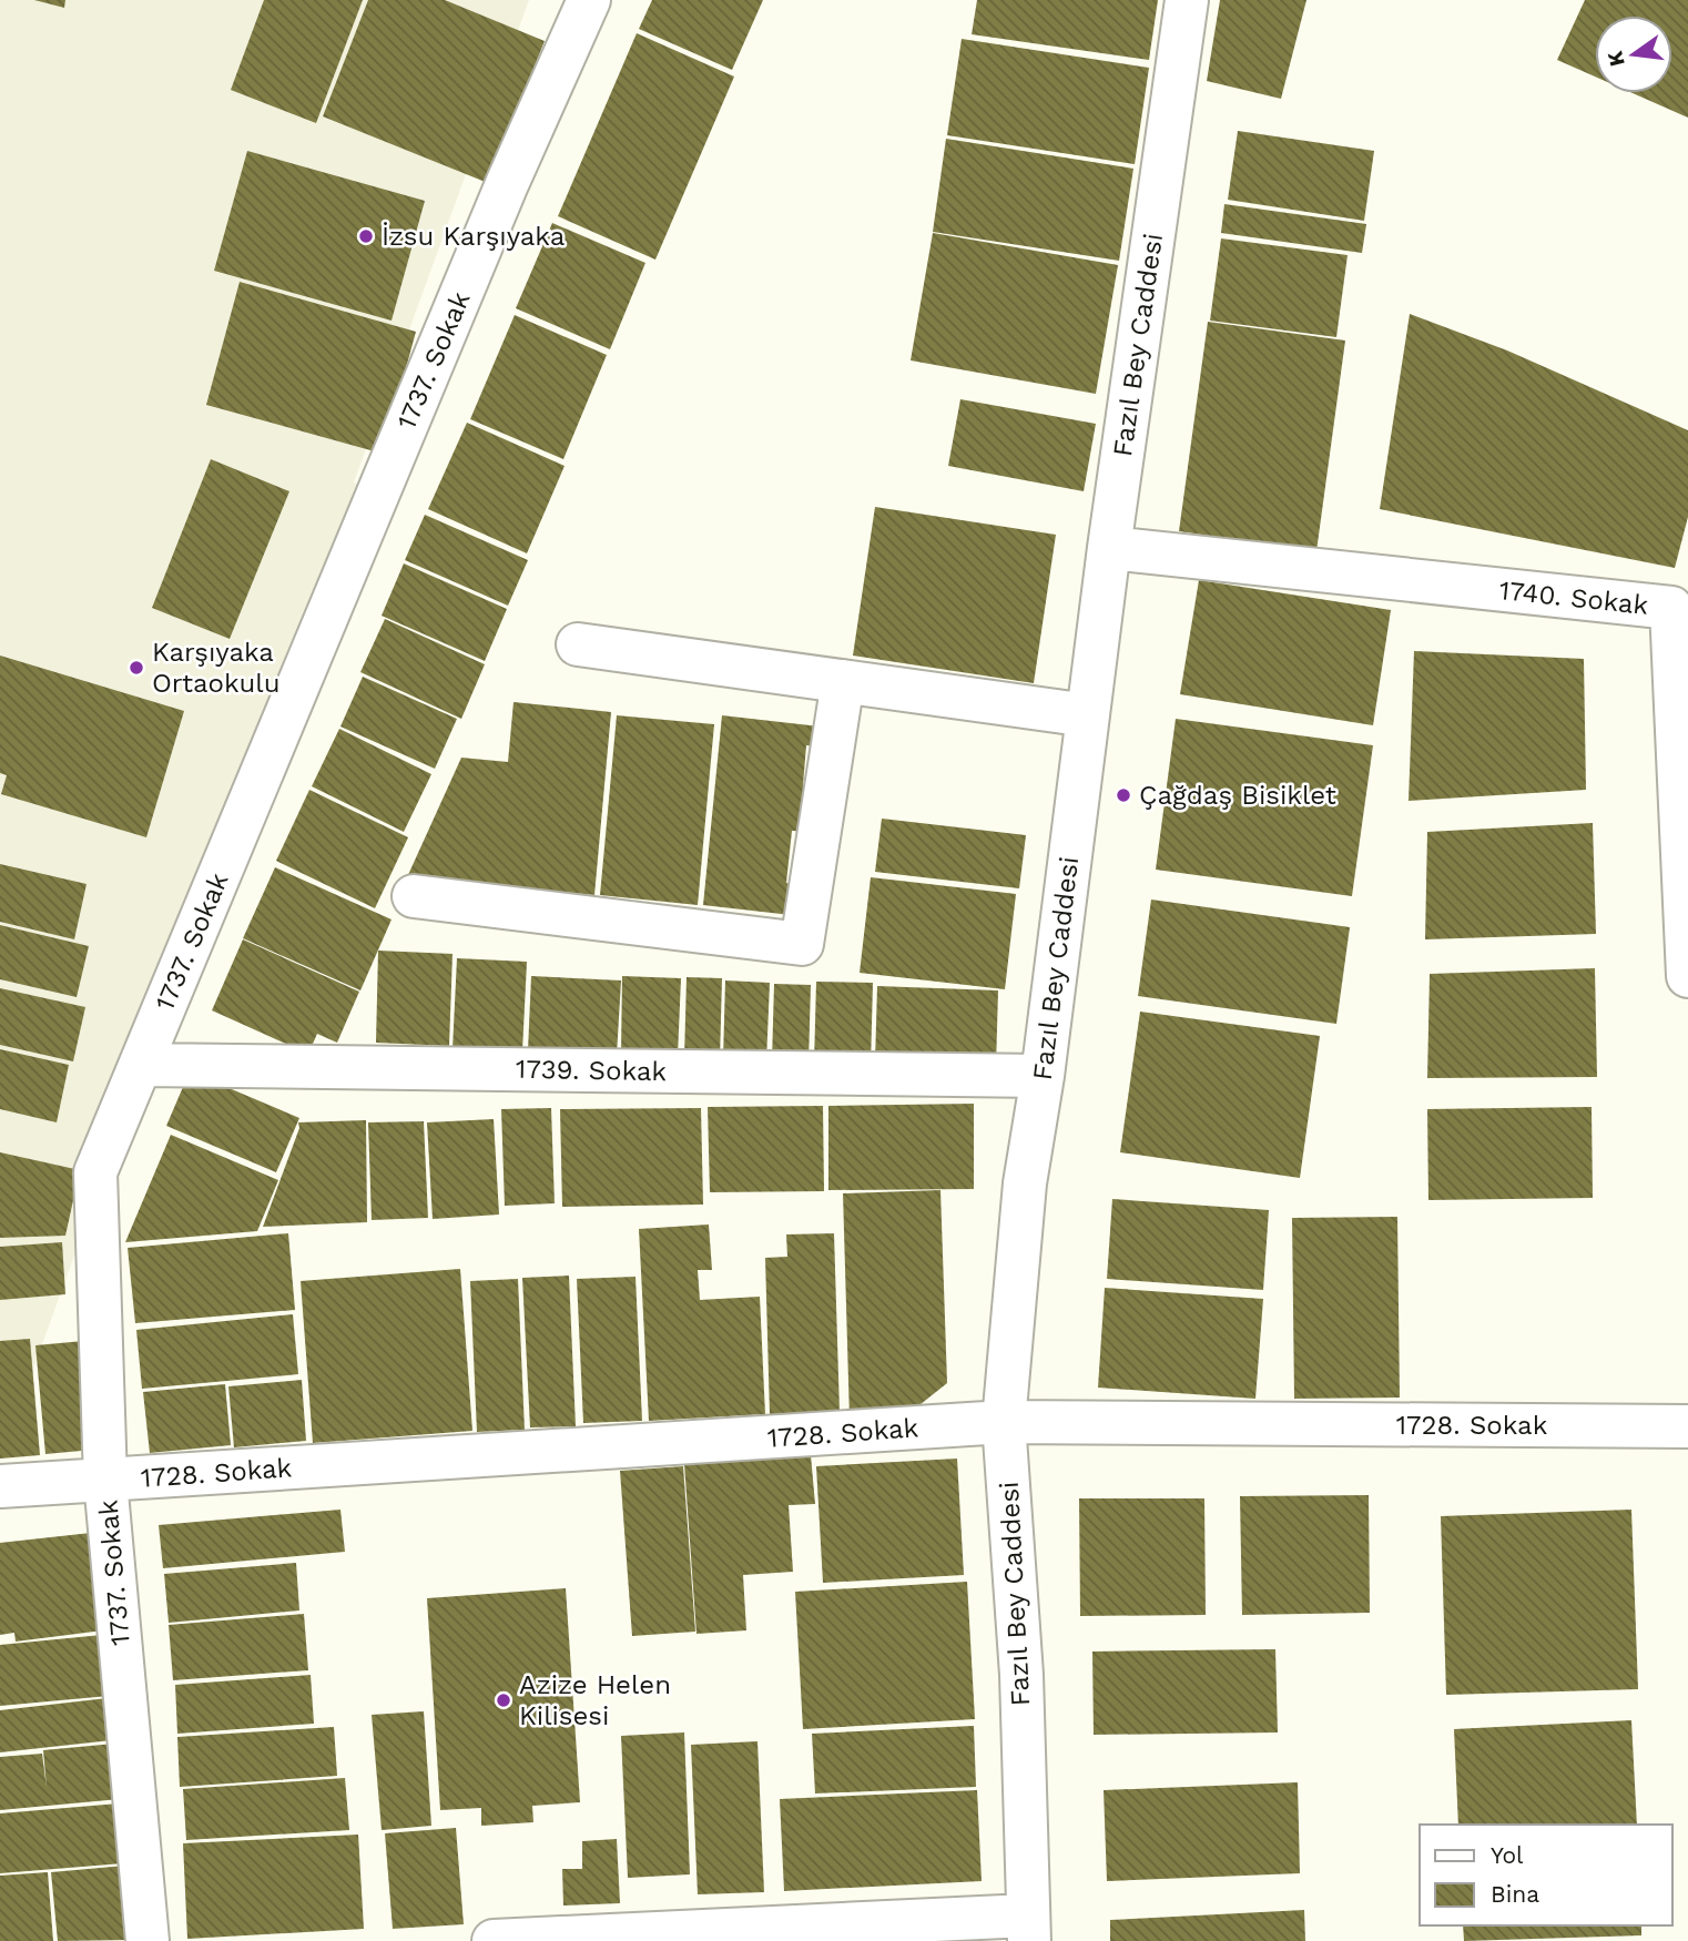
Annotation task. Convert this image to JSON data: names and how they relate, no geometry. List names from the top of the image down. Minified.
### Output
{"streets":{"street":["Fazıl Bey Caddesi","1737. Sokak","1740. Sokak","1739. Sokak","1728. Sokak"]},"crossings":[["Fazıl Bey Caddesi","1740. Sokak"],["Fazıl Bey Caddesi","1739. Sokak"],["Fazıl Bey Caddesi","1728. Sokak"],["1737. Sokak","1739. Sokak"],["1737. Sokak","1728. Sokak"]],"places":["İzsu Karşıyaka","Karşıyaka Ortaokulu","Çağdaş Bisiklet","Azize Helen Kilisesi"],"legend":["Yol","Bina"],"north":"left"}
